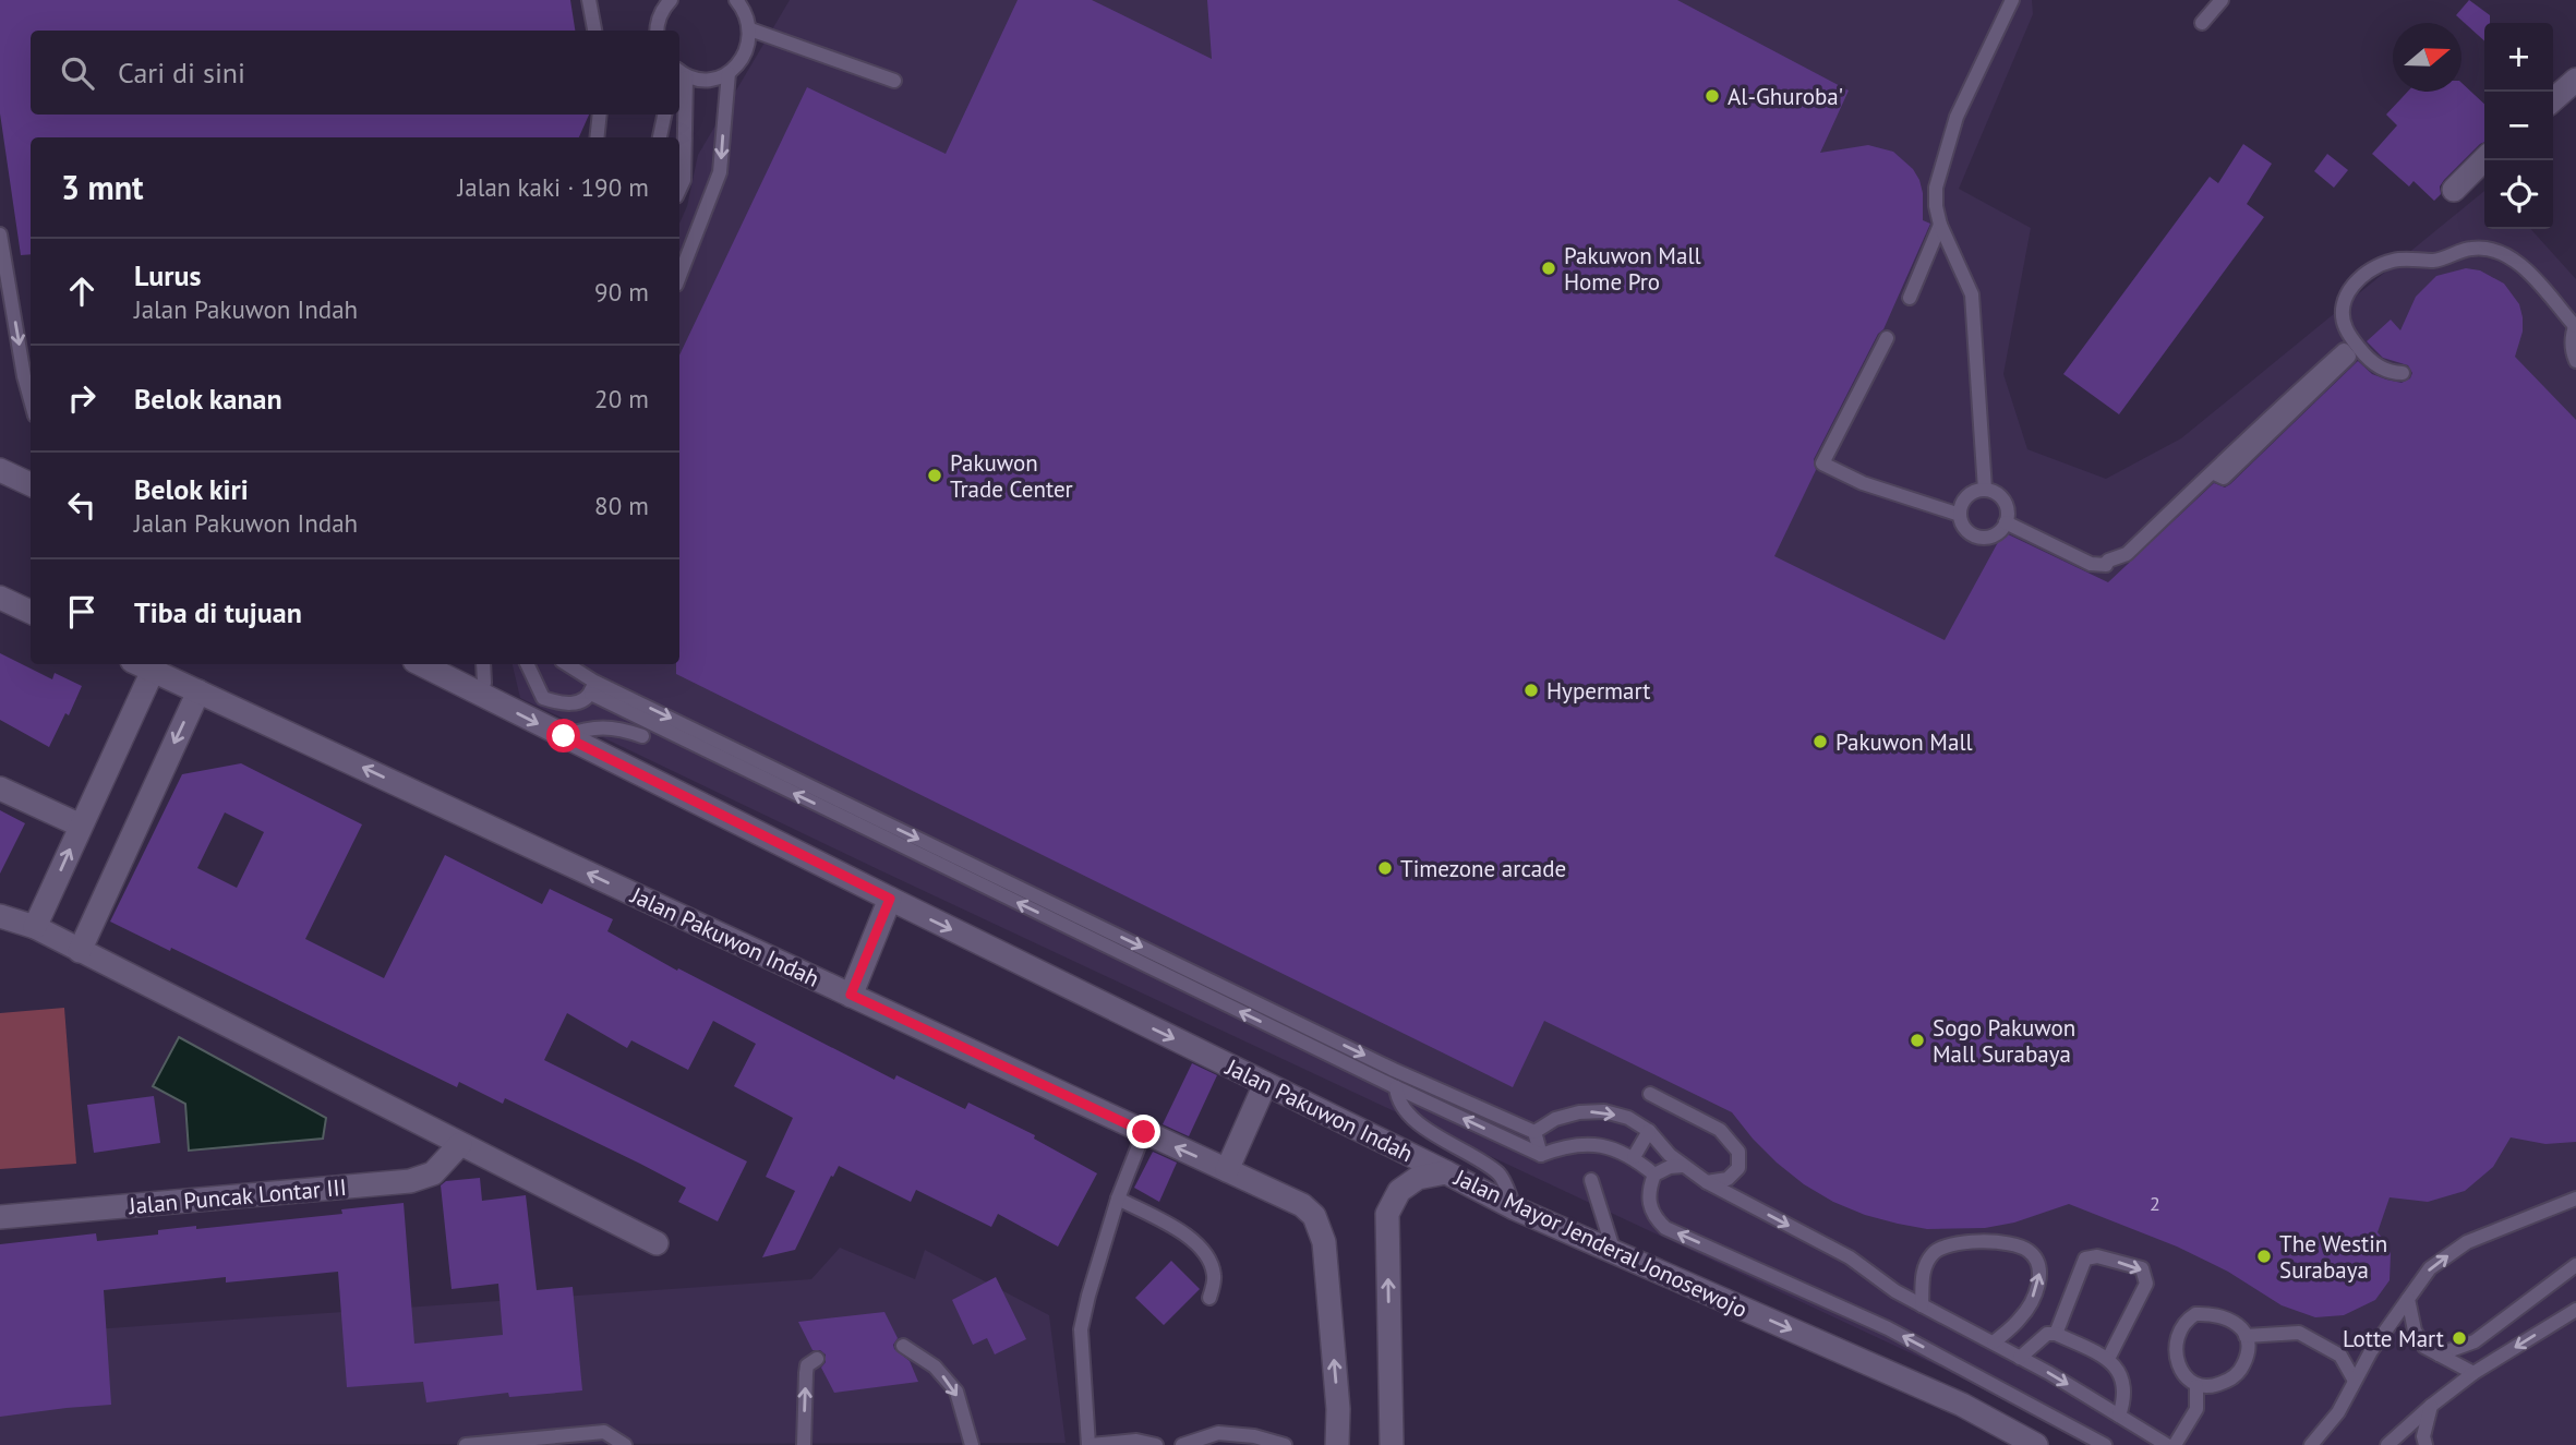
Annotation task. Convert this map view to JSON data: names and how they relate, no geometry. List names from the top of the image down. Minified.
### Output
{"streets":{"street":["Jalan Pakuwon Indah","Jalan Puncak Lontar III","Jalan Mayor Jenderal Jonosewojo"]},"crossings":[["Jalan Pakuwon Indah","Jalan Mayor Jenderal Jonosewojo"]],"places":["Al-Ghuroba'","Pakuwon Mall Home Pro","Pakuwon Trade Center","Hypermart","Pakuwon Mall","Timezone arcade","Sogo Pakuwon Mall Surabaya","The Westin Surabaya","Lotte Mart"],"house_numbers":["2"],"north":"right","page":{"map_buttons":["+","−"],"search":"Cari di sini","heading":["3 mnt","Jalan kaki · 190 m"],"list":[["Lurus","Jalan Pakuwon Indah","90 m"],["Belok kanan","20 m"],["Belok kiri","Jalan Pakuwon Indah","80 m"],"Tiba di tujuan"]}}
